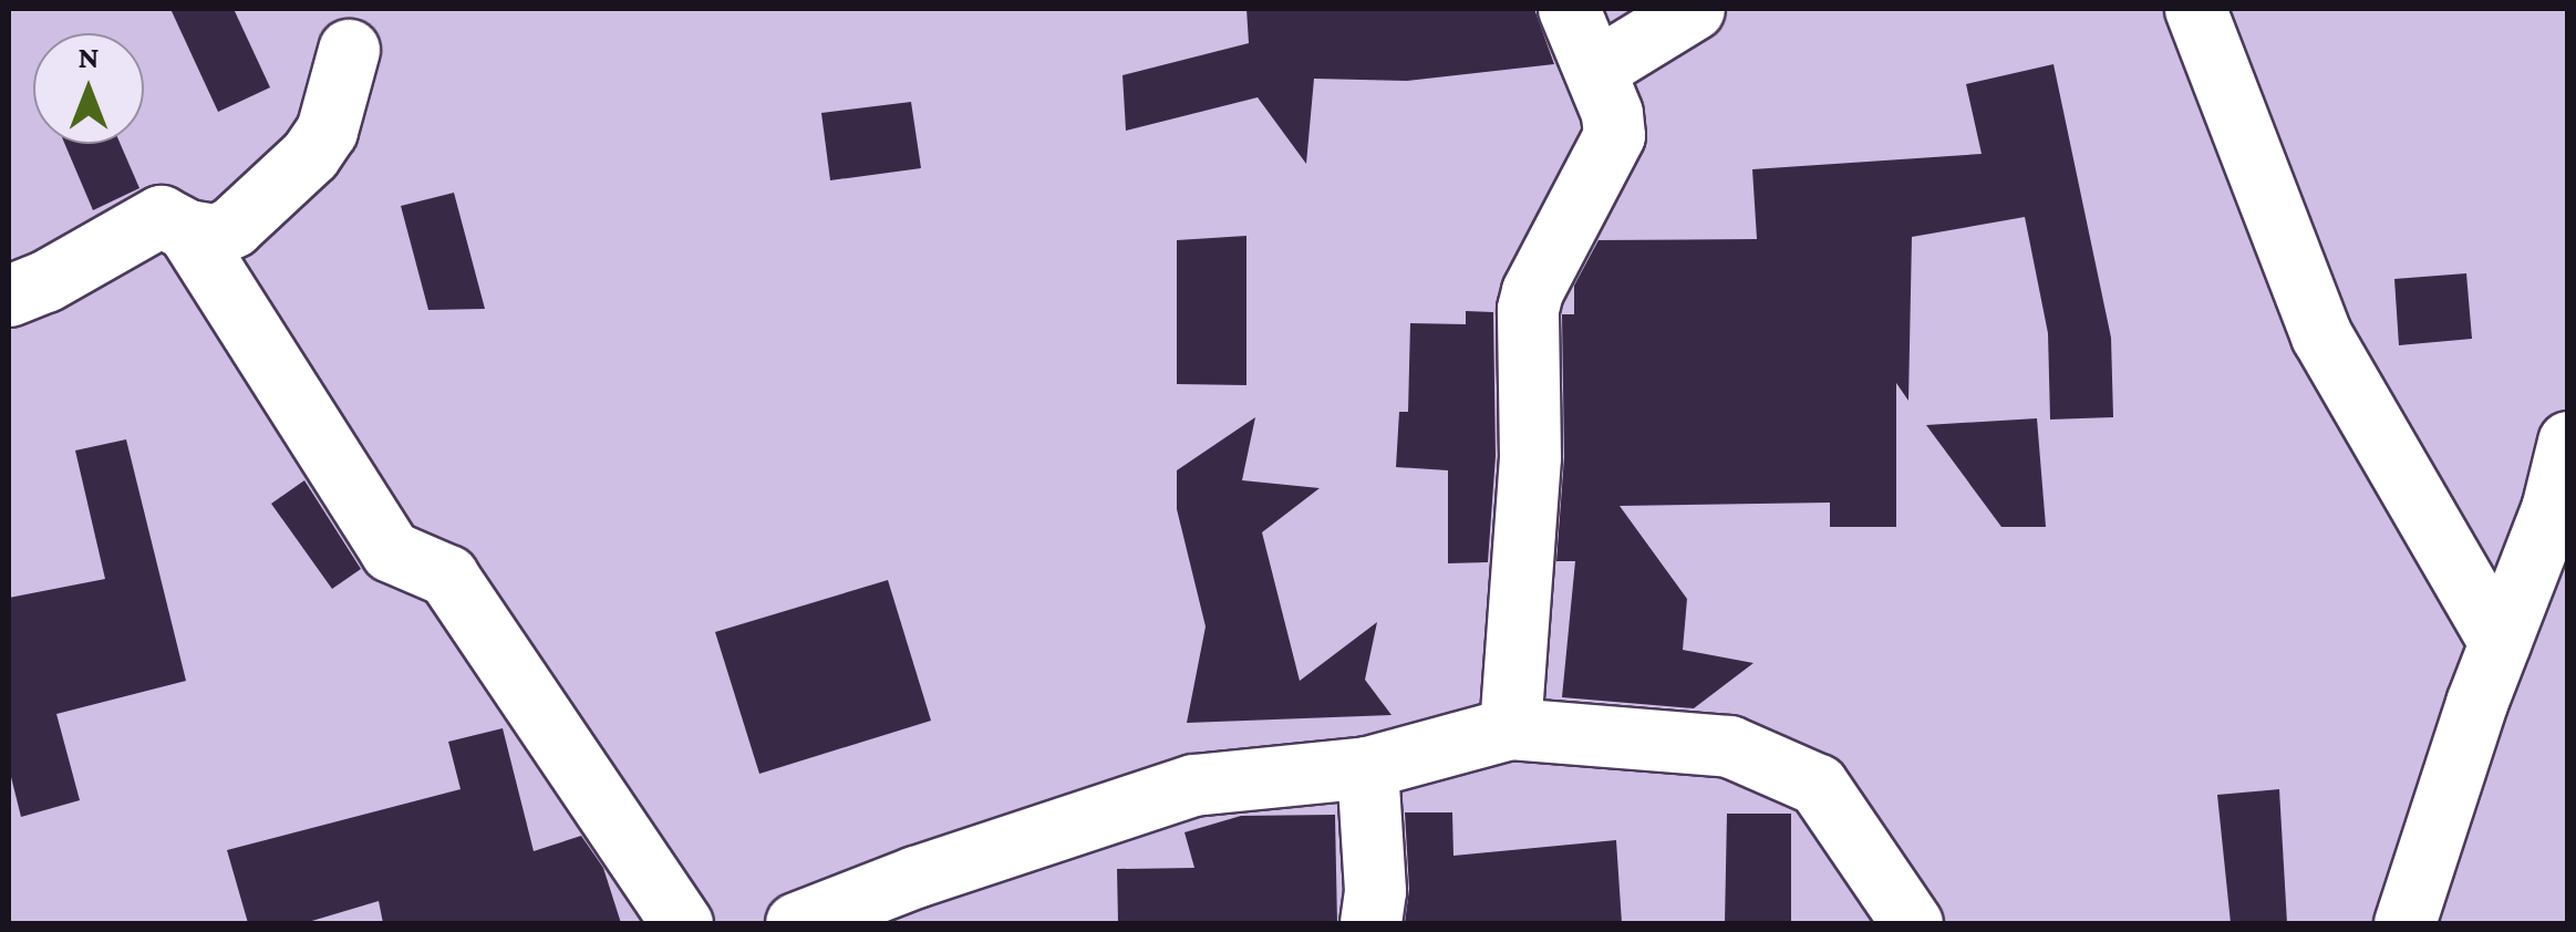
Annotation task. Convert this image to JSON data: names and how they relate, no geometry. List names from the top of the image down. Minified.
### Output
{"north":"top"}
